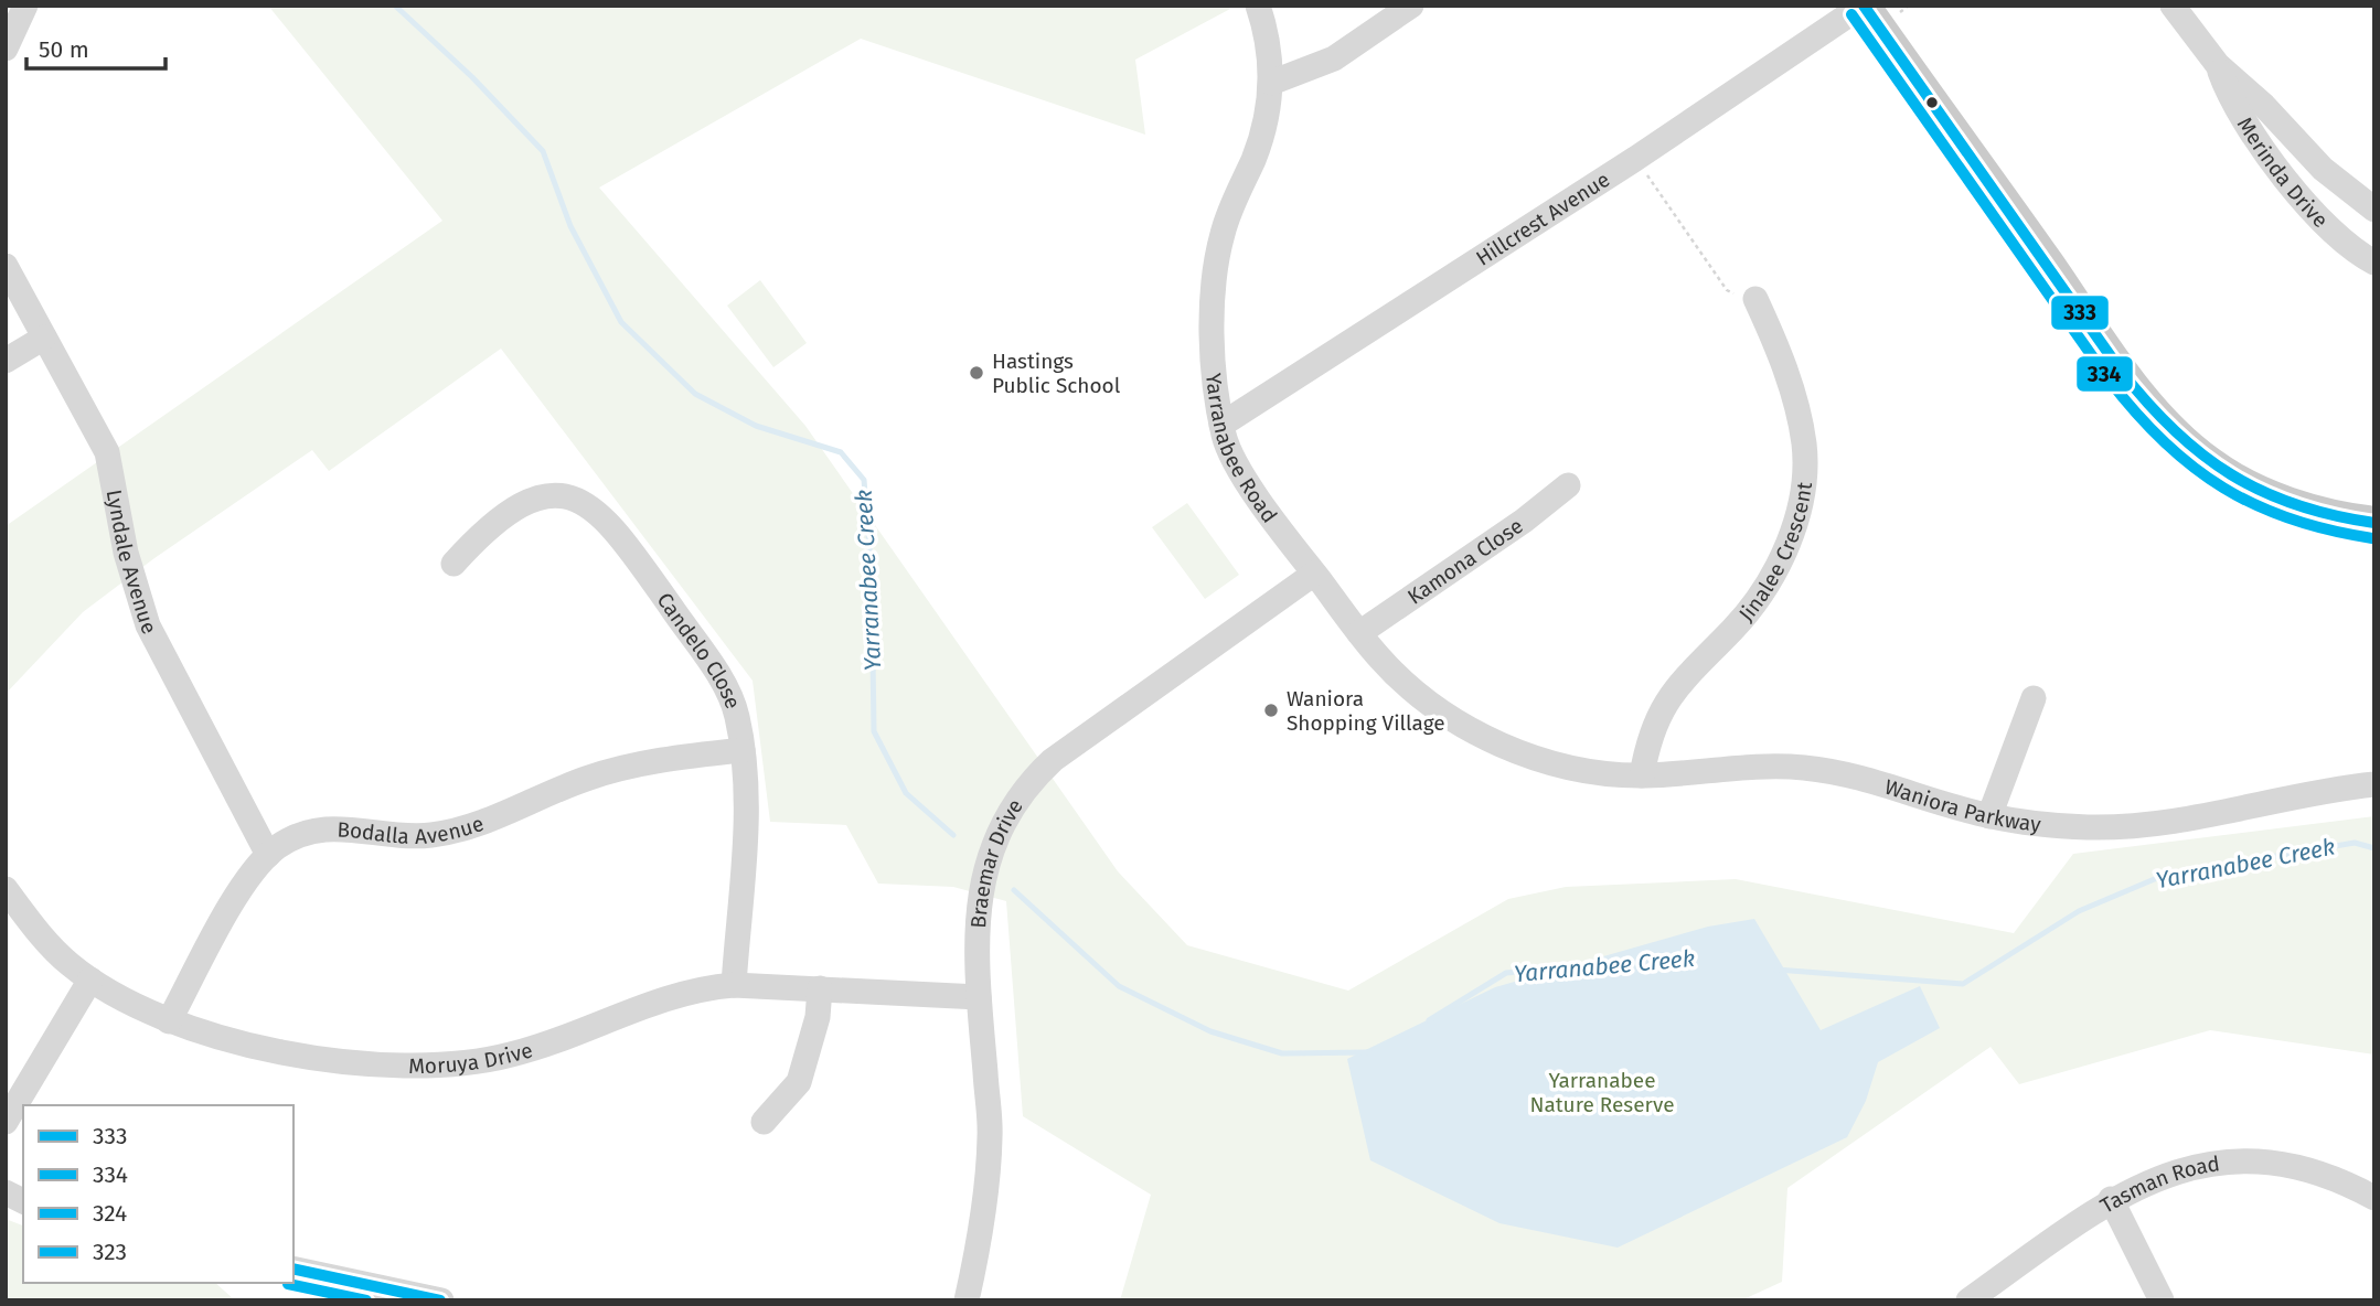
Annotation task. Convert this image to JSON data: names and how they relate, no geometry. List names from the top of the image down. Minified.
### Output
{"streets":{"street":["Merinda Drive","Hillcrest Avenue","Yarranabee Road","Jinalee Crescent","Lyndale Avenue","Kamona Close","Candelo Close","Waniora Parkway","Bodalla Avenue","Braemar Drive","Moruya Drive","Tasman Road"]},"crossings":[["Hillcrest Avenue","Yarranabee Road"],["Yarranabee Road","Kamona Close"],["Yarranabee Road","Waniora Parkway"],["Yarranabee Road","Braemar Drive"],["Jinalee Crescent","Waniora Parkway"],["Lyndale Avenue","Bodalla Avenue"],["Candelo Close","Bodalla Avenue"],["Candelo Close","Moruya Drive"],["Bodalla Avenue","Moruya Drive"],["Braemar Drive","Moruya Drive"]],"water":["Yarranabee Creek"],"parks":["Yarranabee Nature Reserve"],"places":["Hastings Public School","Waniora Shopping Village"],"lines":["transit line 333","transit line 334","transit line 324","transit line 323"],"legend":["333","334","324","323"],"scale_bar":"50 m"}
